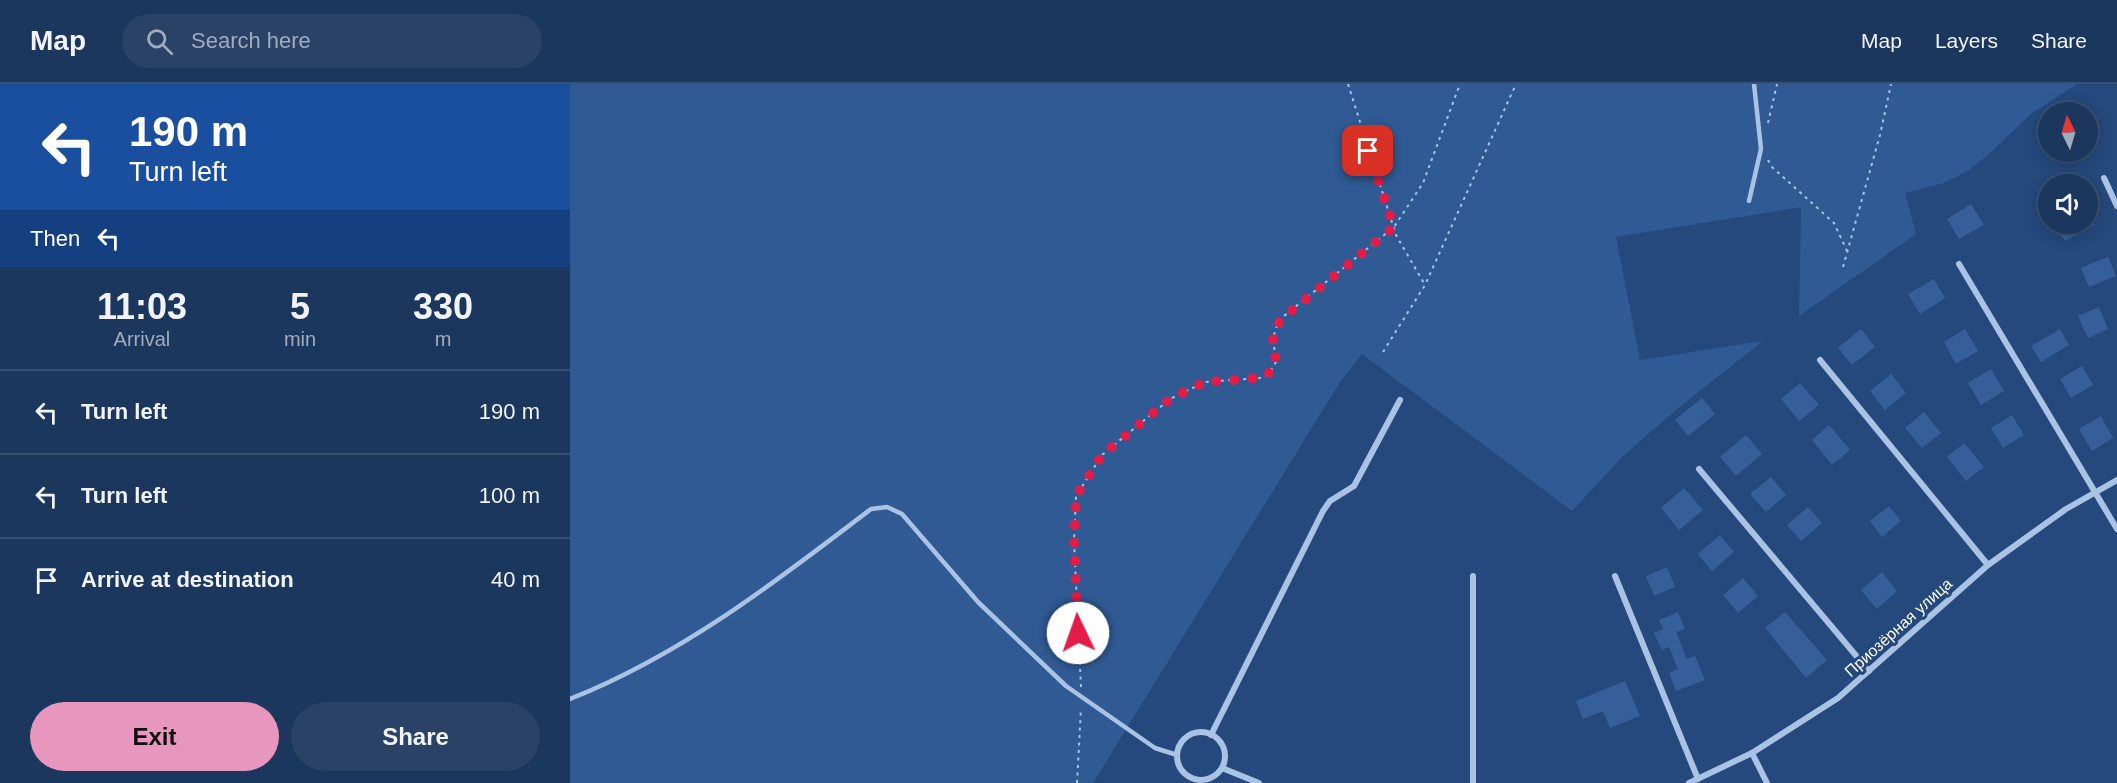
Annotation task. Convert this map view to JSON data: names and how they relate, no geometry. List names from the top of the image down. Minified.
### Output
{"streets":{"street":["Приозёрная улица"]},"north":"top","page":{"header":"Map","search":"Search here","nav":["Map","Layers","Share"],"turn":["190 m","Turn left"],"then":"Then","eta":["11:03","Arrival","5","min","330","m"],"list":[{"name":"Turn left","value":"190 m"},{"name":"Turn left","value":"100 m"},{"name":"Arrive at destination","value":"40 m"}],"buttons":["Exit","Share"]}}
